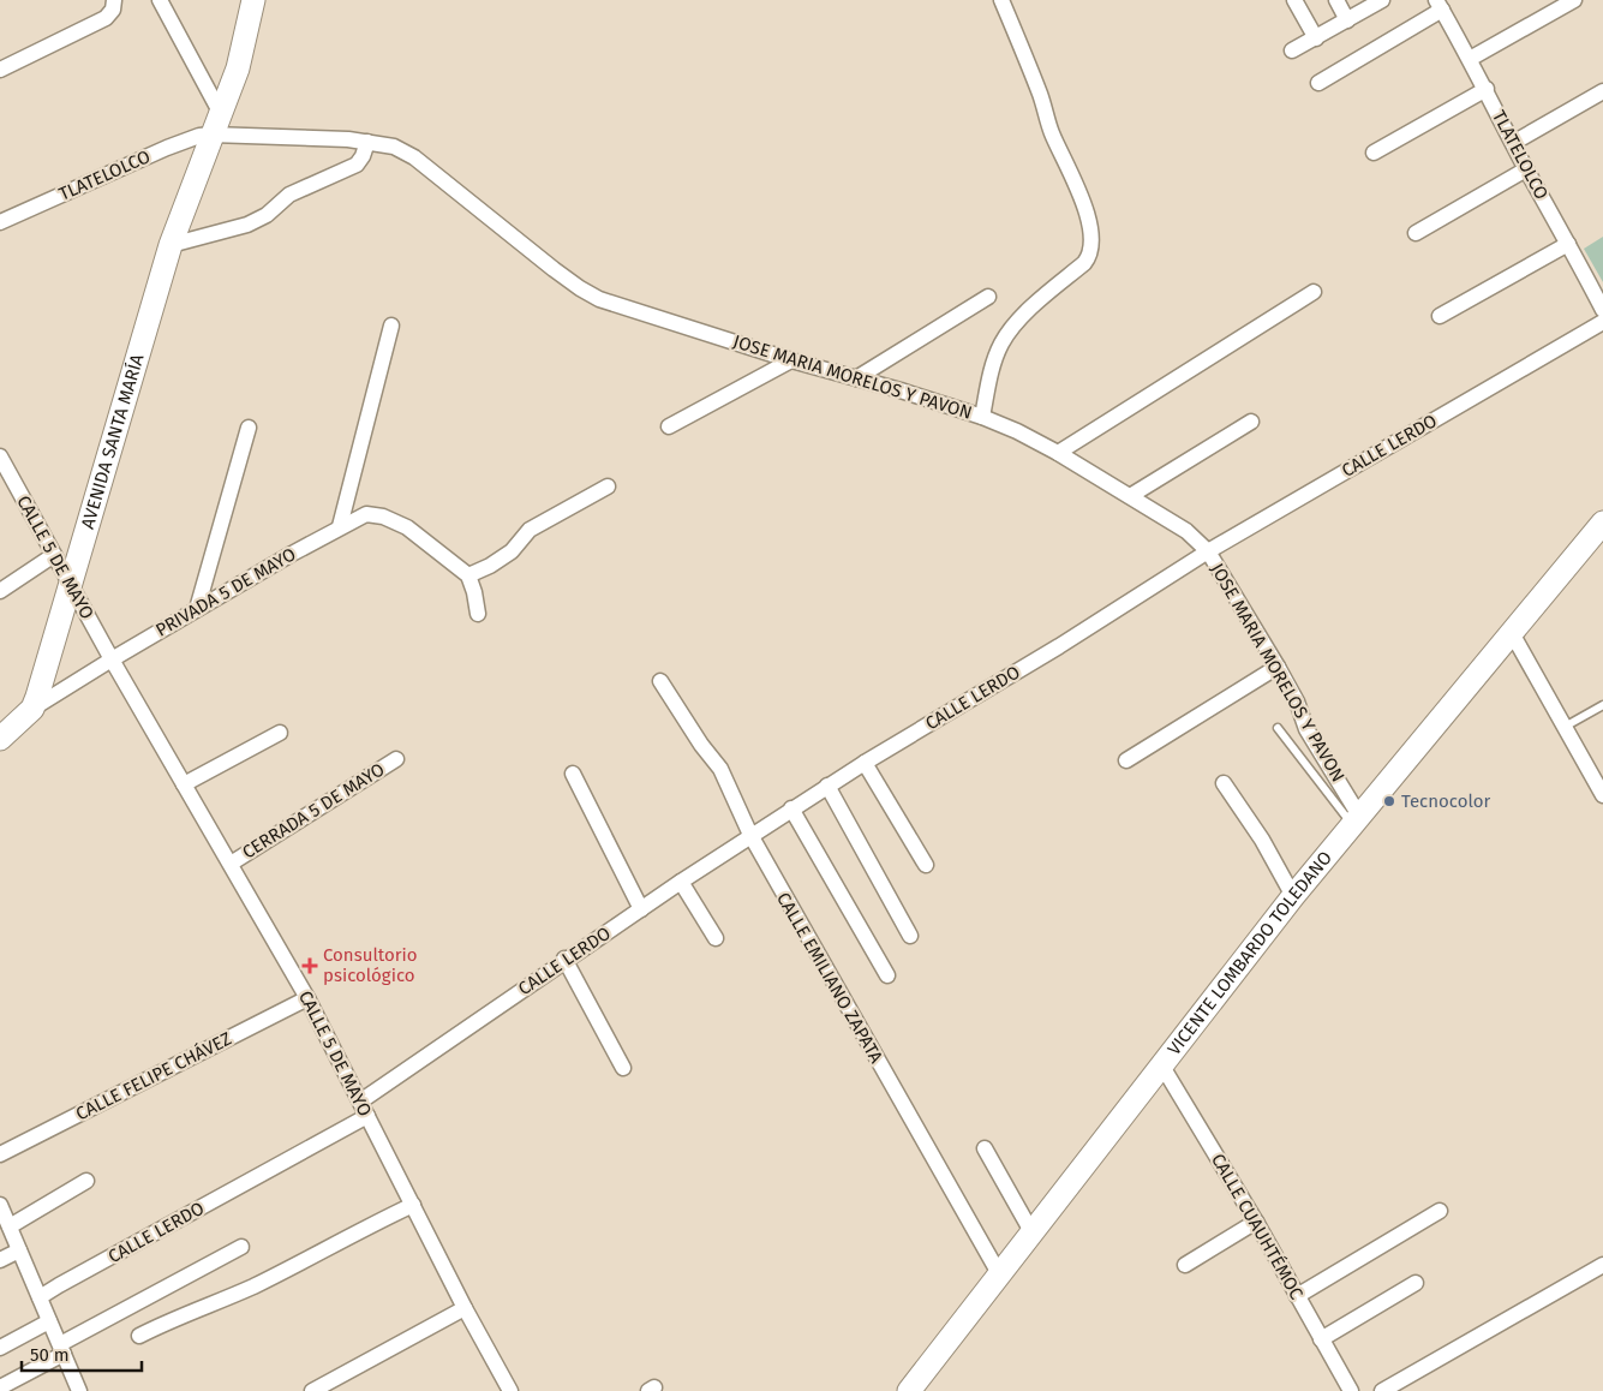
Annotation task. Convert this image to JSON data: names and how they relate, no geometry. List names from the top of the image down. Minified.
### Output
{"streets":{"main road":["AVENIDA SANTA MARÍA","VICENTE LOMBARDO TOLEDANO"],"street":["TLATELOLCO","JOSE MARIA MORELOS Y PAVON","CALLE LERDO","CALLE 5 DE MAYO","PRIVADA 5 DE MAYO","CERRADA 5 DE MAYO","CALLE EMILIANO ZAPATA","CALLE FELIPE CHÁVEZ","CALLE CUAUHTÉMOC"]},"crossings":[["TLATELOLCO","JOSE MARIA MORELOS Y PAVON"],["TLATELOLCO","AVENIDA SANTA MARÍA"],["JOSE MARIA MORELOS Y PAVON","AVENIDA SANTA MARÍA"],["JOSE MARIA MORELOS Y PAVON","CALLE LERDO"],["JOSE MARIA MORELOS Y PAVON","VICENTE LOMBARDO TOLEDANO"],["AVENIDA SANTA MARÍA","CALLE 5 DE MAYO"],["CALLE LERDO","CALLE 5 DE MAYO"],["CALLE LERDO","CALLE EMILIANO ZAPATA"],["CALLE 5 DE MAYO","PRIVADA 5 DE MAYO"],["CALLE 5 DE MAYO","CERRADA 5 DE MAYO"],["CALLE 5 DE MAYO","CALLE FELIPE CHÁVEZ"],["VICENTE LOMBARDO TOLEDANO","CALLE EMILIANO ZAPATA"],["VICENTE LOMBARDO TOLEDANO","CALLE CUAUHTÉMOC"]],"places":{"other":["Tecnocolor"],"health":["Consultorio psicológico"]},"scale_bar":"50 m"}
